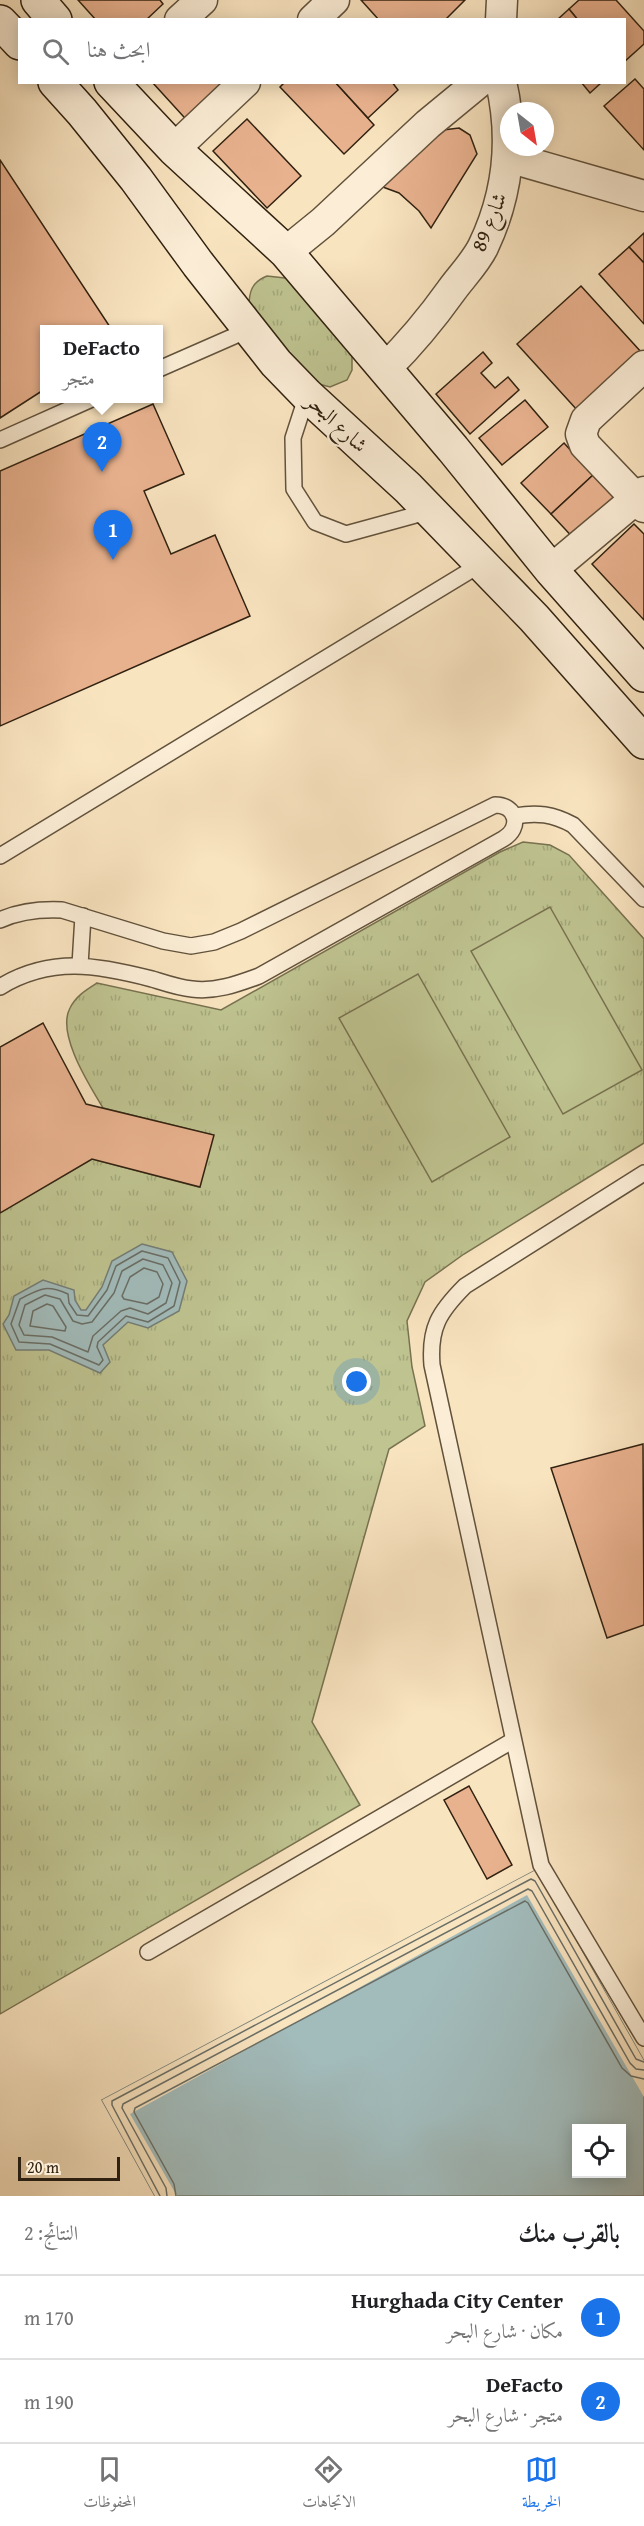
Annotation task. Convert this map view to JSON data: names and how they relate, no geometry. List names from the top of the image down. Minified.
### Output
{"streets":{"main road":["شارع البحر"],"street":["شارع 89"]},"scale_bar":"20 m","north":"bottom right","page":{"search":"ابحث هنا","popup":["DeFacto","متجر"],"pins":["2","1"],"scale":"20 m","heading":["بالقرب منك","النتائج: 2"],"list":[{"mark":"1","name":"Hurghada City Center","note":"مكان · شارع البحر","value":"170 m"},{"mark":"2","name":"DeFacto","note":"متجر · شارع البحر","value":"190 m"}],"nav":["الخريطة","الاتجاهات","المحفوظات"]}}
